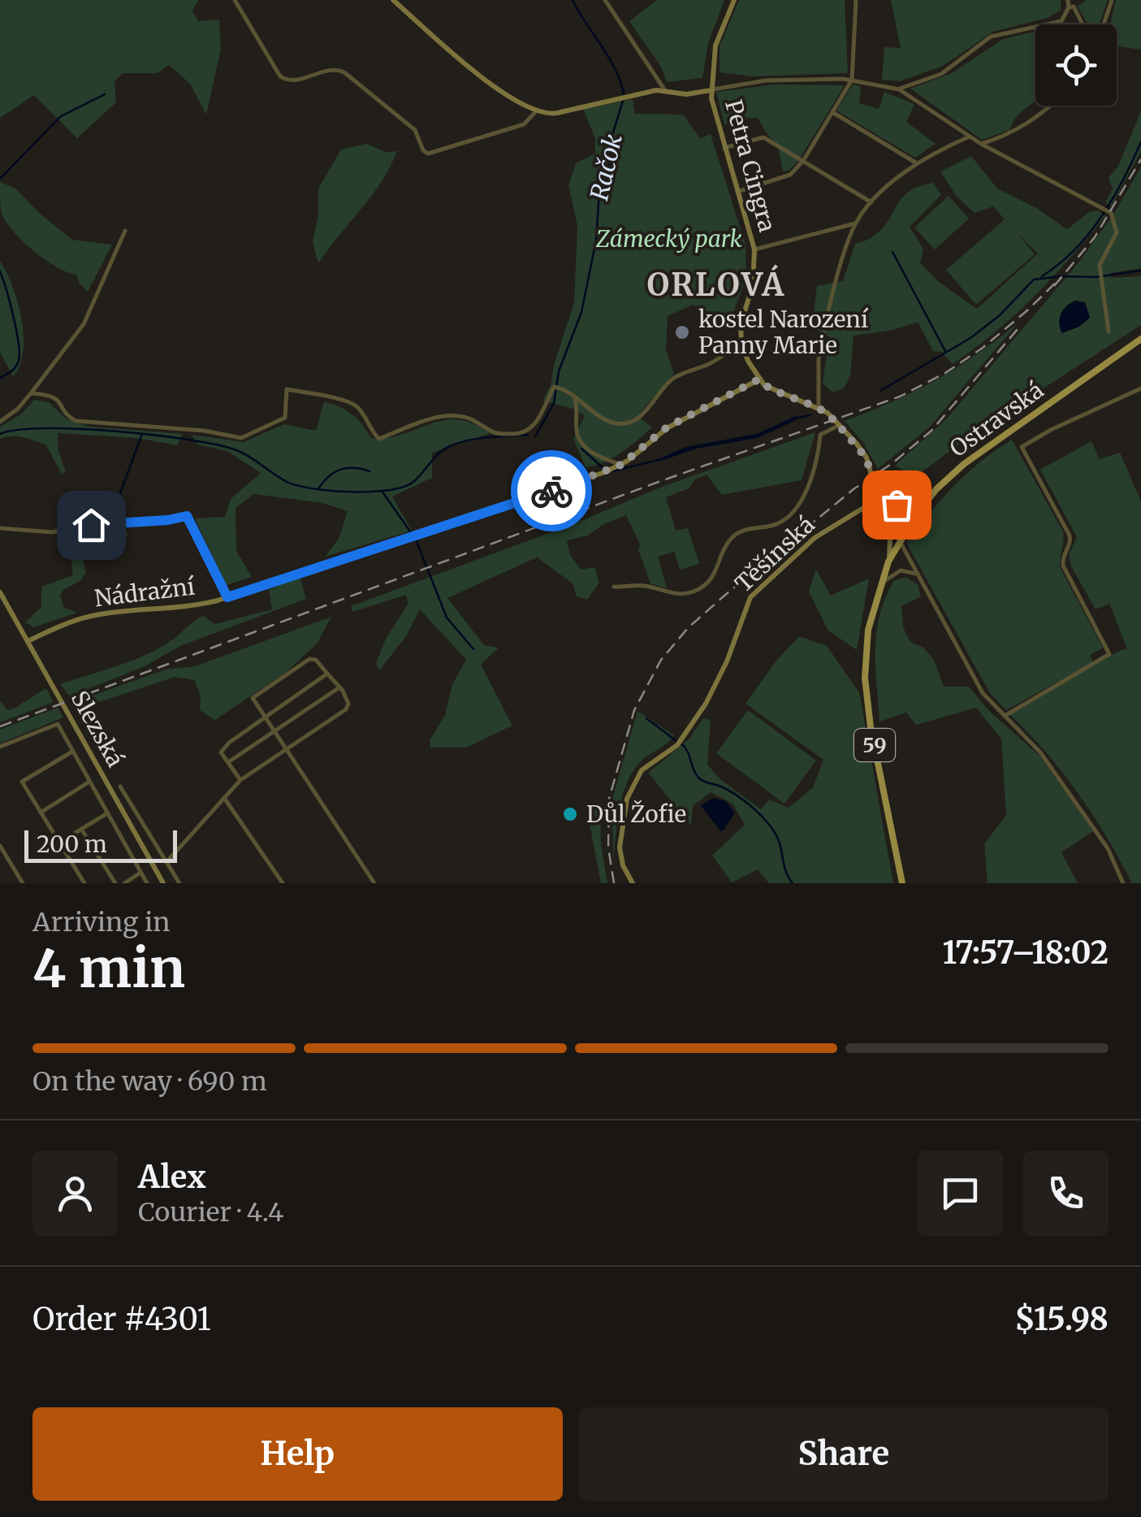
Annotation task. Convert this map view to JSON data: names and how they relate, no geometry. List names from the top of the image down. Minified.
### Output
{"streets":{"main road":["Ostravská","59"],"street":["Petra Cingra","Těšínská","Nádražní","Slezská"]},"crossings":[["Nádražní","Slezská"]],"districts":["ORLOVÁ"],"water":["Račok"],"parks":["Zámecký park"],"places":["kostel Narození Panny Marie","Důl Žofie"],"scale_bar":"200 m","page":{"scale":"200 m","heading":["4 min","Arriving in","17:57–18:02"],"panel":["Alex","Courier · 4.4","Order #4301","$15.98"],"bar":"On the way · 690 m","buttons":["Help","Share"]}}
